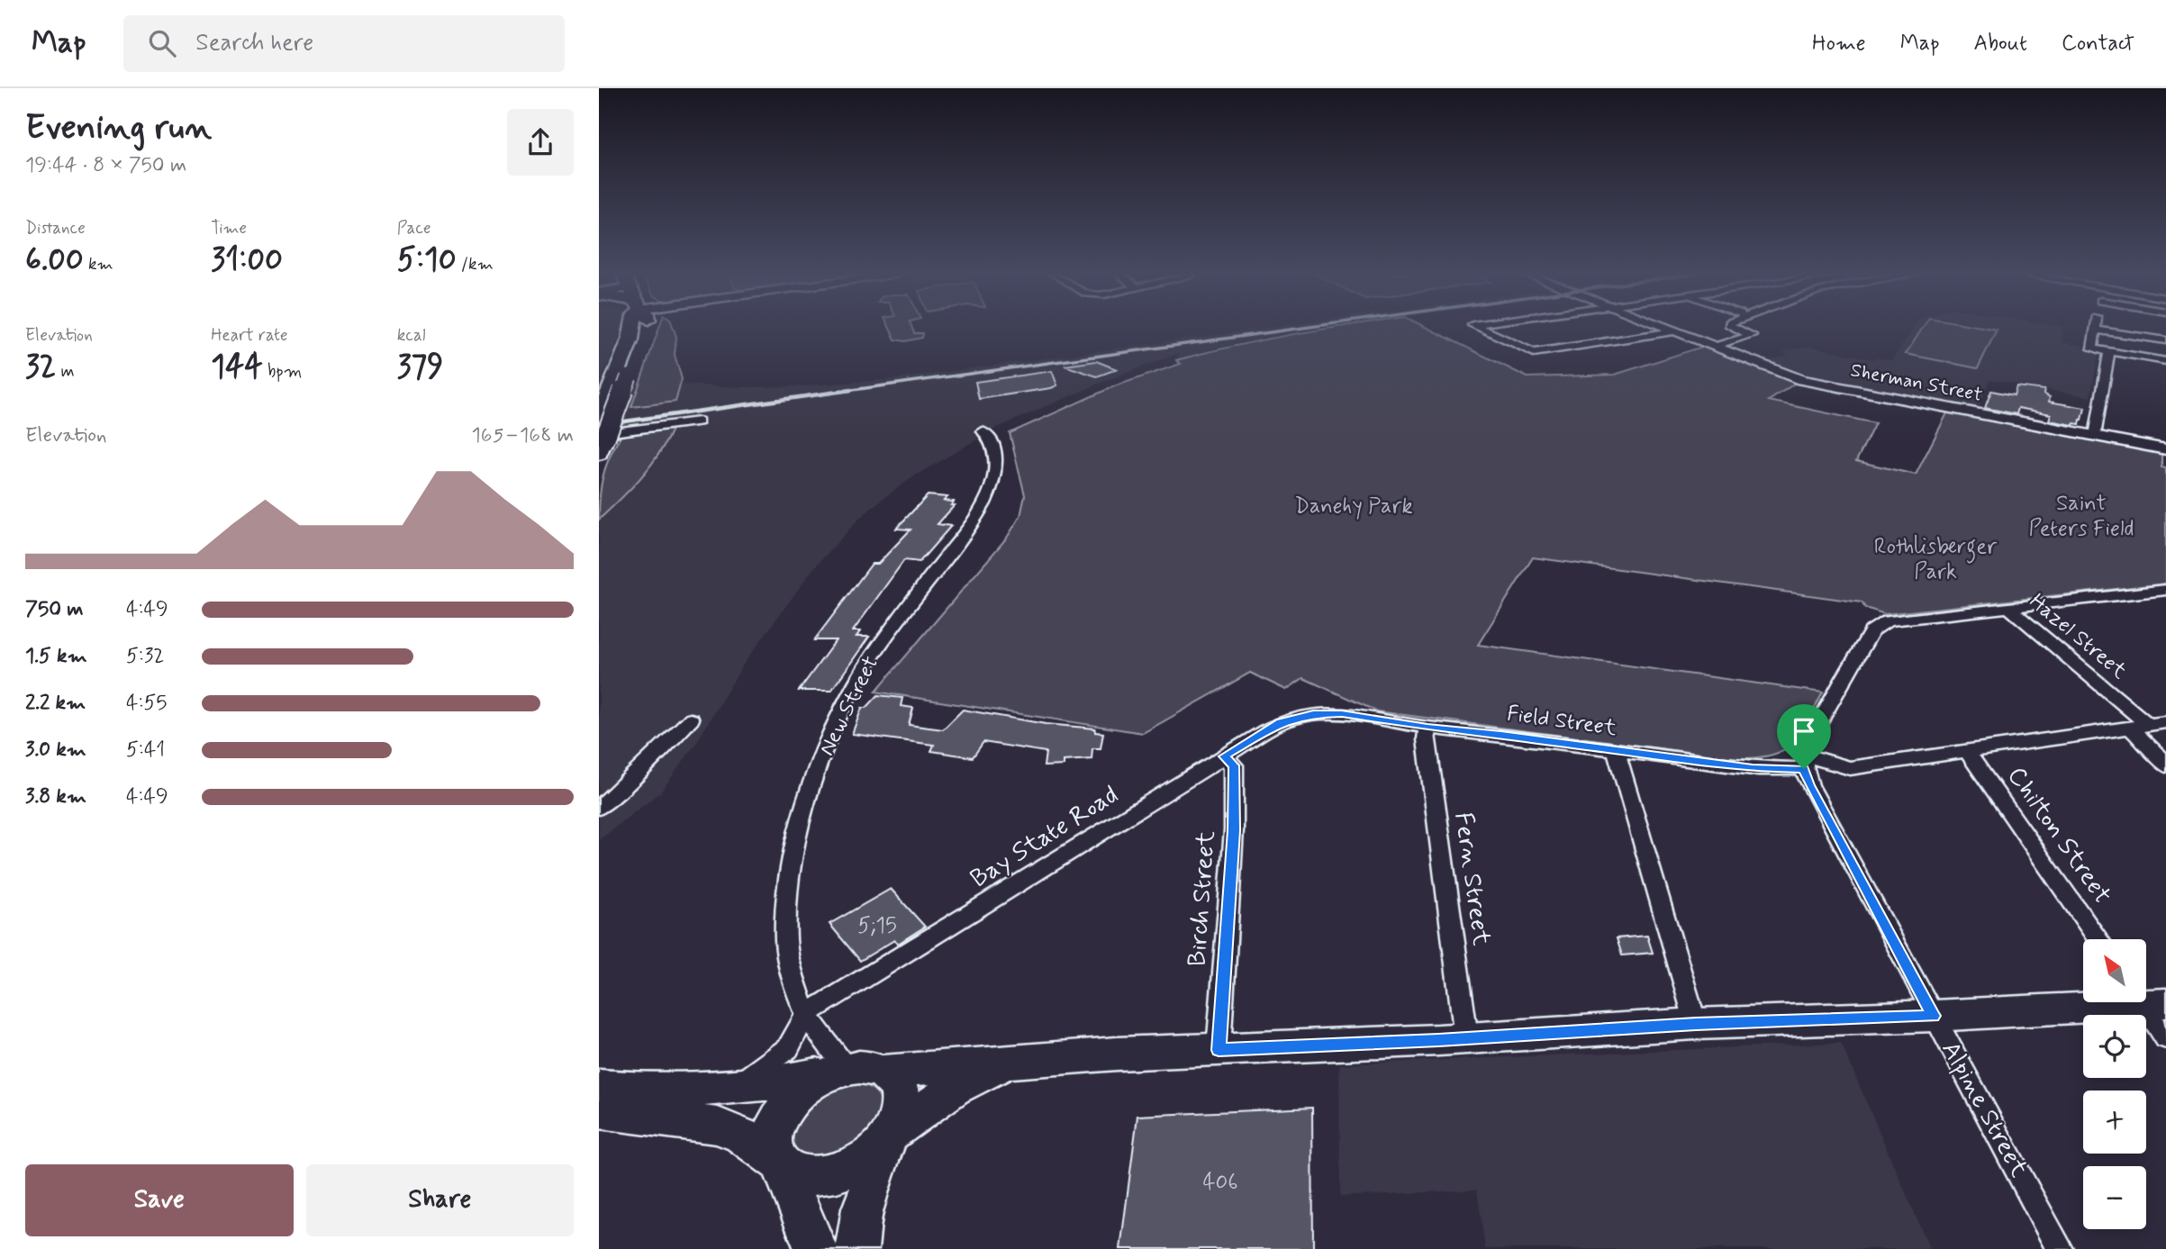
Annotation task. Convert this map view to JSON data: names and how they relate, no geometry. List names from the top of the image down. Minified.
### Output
{"streets":{"street":["Sherman Street","Hazel Street","New Street","Field Street","Chilton Street","Bay State Road","Fern Street","Birch Street","Alpine Street"]},"crossings":[["Hazel Street","Field Street"],["New Street","Bay State Road"],["Field Street","Chilton Street"],["Field Street","Bay State Road"],["Field Street","Fern Street"],["Field Street","Alpine Street"],["Bay State Road","Birch Street"]],"parks":["Saint Peters Field","Danehy Park","Rothlisberger Park"],"house_numbers":["5;15","406"],"north":"top left","page":{"header":"Map","search":"Search here","nav":["Home","Map","About","Contact"],"heading":["Evening run","19:44 · 8 × 750 m"],"stats":[["Distance","6.00 km"],["Time","31:00"],["Pace","5:10 /km"],["Elevation","32 m"],["Heart rate","144 bpm"],["kcal","379"]],"chart":["Elevation","165–168 m"],"list":[{"name":"750 m","note":"4:49"},{"name":"1.5 km","note":"5:32"},{"name":"2.2 km","note":"4:55"},{"name":"3.0 km","note":"5:41"},{"name":"3.8 km","note":"4:49"}],"map_buttons":["+","−"],"buttons":["Save","Share"]}}
